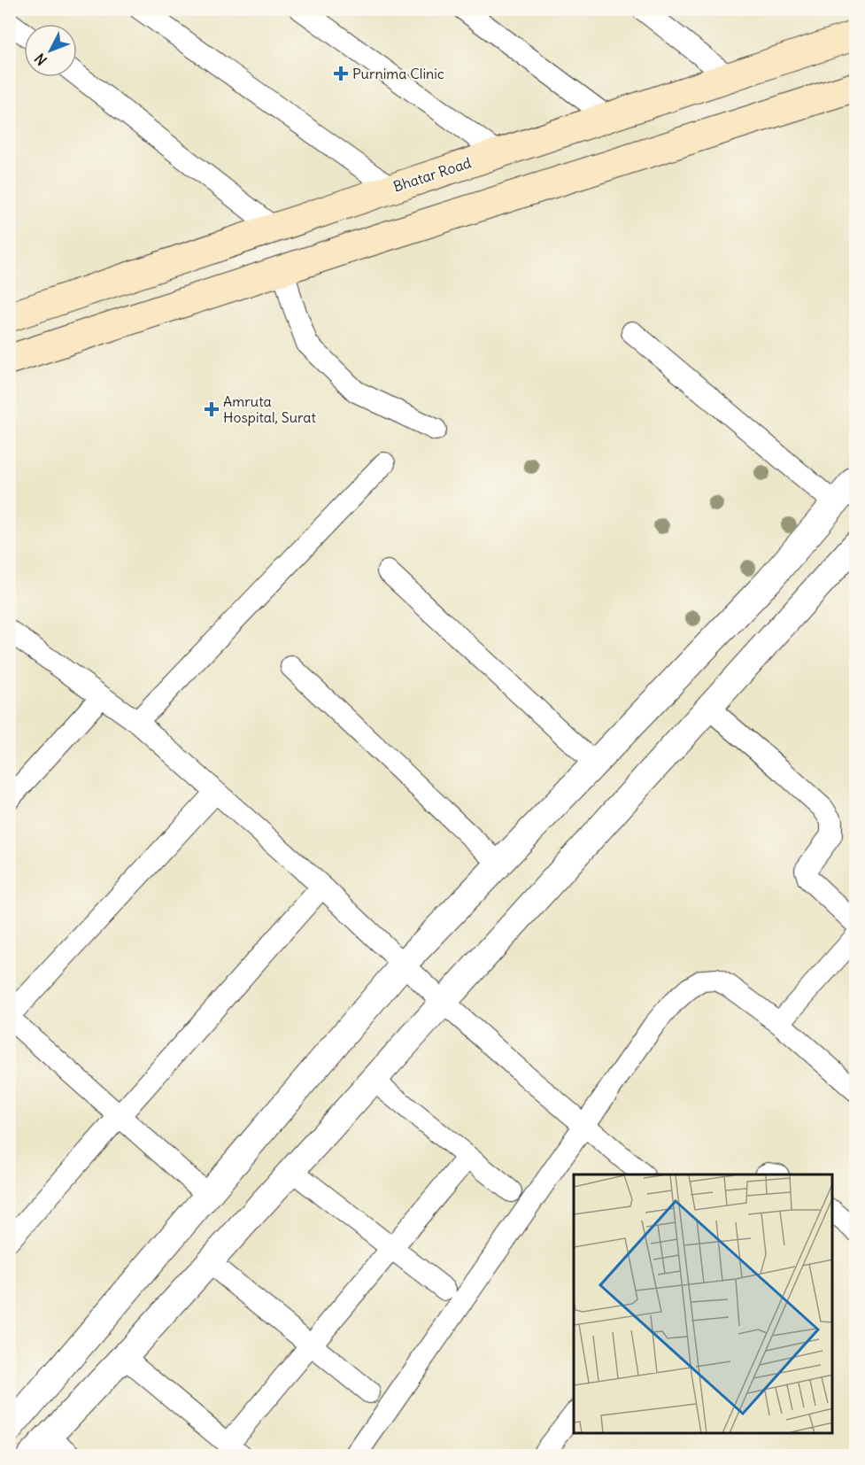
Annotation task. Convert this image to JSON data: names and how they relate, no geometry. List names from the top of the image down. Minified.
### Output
{"streets":{"main road":["Bhatar Road"]},"places":{"health":["Purnima Clinic","Amruta Hospital, Surat"]},"north":"bottom left"}
